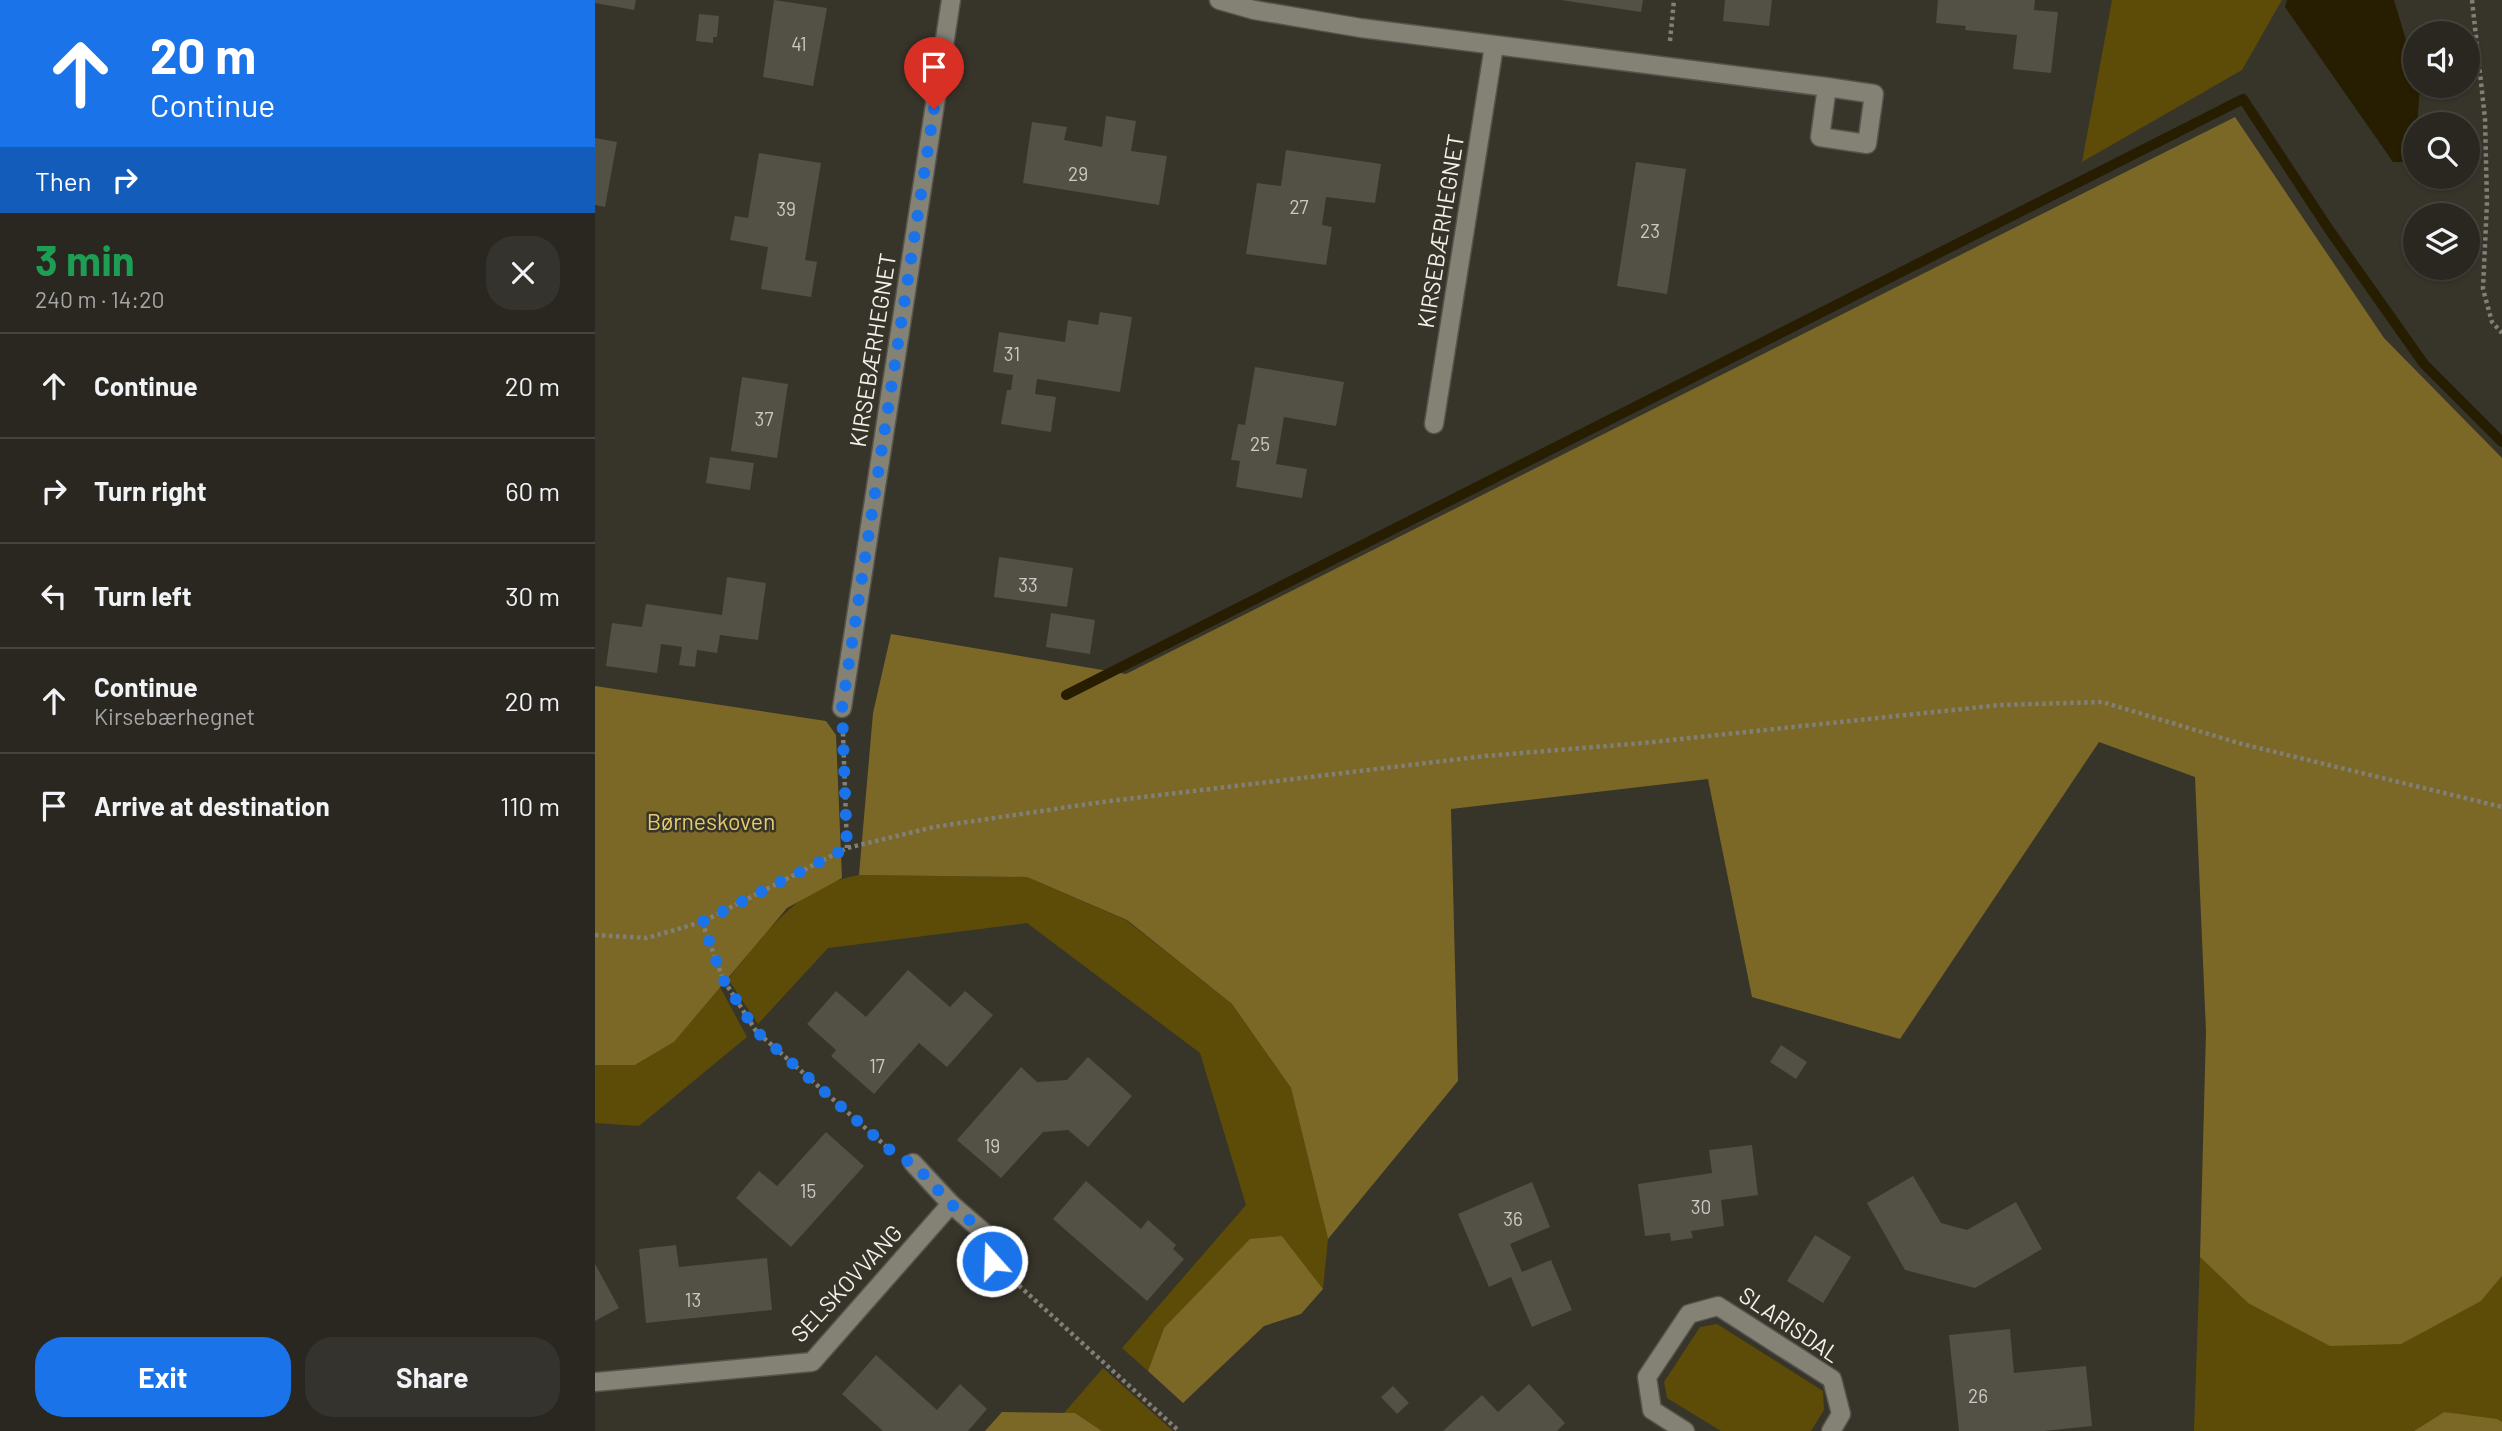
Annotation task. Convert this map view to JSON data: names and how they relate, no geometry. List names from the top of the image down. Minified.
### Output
{"streets":{"street":["KIRSEBÆRHEGNET","SELSKOVVANG","SLARISDAL"]},"parks":["Børneskoven"],"house_numbers":["41","29","27","39","23","31","37","25","33","17","19","15","30","36","13","26"],"page":{"turn":["20 m","Continue"],"then":"Then","heading":["3 min","240 m · 14:20"],"list":[{"name":"Continue","value":"20 m"},{"name":"Turn right","value":"60 m"},{"name":"Turn left","value":"30 m"},{"name":"Continue","note":"Kirsebærhegnet","value":"20 m"},{"name":"Arrive at destination","value":"110 m"}],"buttons":["Exit","Share"]}}
